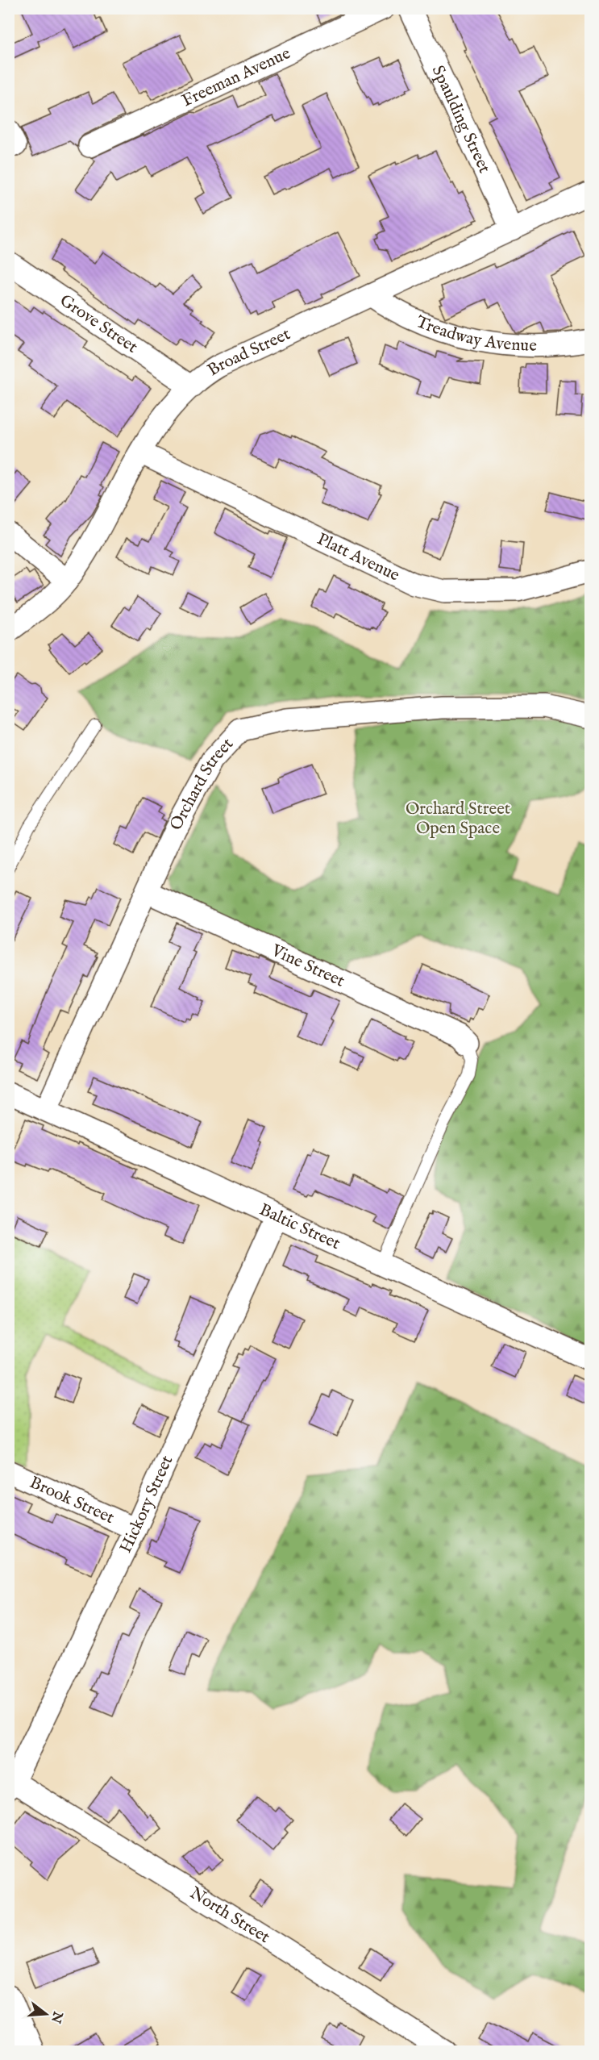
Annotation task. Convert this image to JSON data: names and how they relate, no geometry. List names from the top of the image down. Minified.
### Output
{"streets":{"street":["Freeman Avenue","Spaulding Street","Grove Street","Treadway Avenue","Broad Street","Platt Avenue","Orchard Street","Vine Street","Baltic Street","Brook Street","Hickory Street","North Street"]},"crossings":[["Spaulding Street","Broad Street"],["Grove Street","Broad Street"],["Treadway Avenue","Broad Street"],["Broad Street","Platt Avenue"],["Orchard Street","Vine Street"],["Orchard Street","Baltic Street"],["Baltic Street","Hickory Street"],["Brook Street","Hickory Street"],["Hickory Street","North Street"]],"parks":["Orchard Street Open Space"],"north":"right"}
